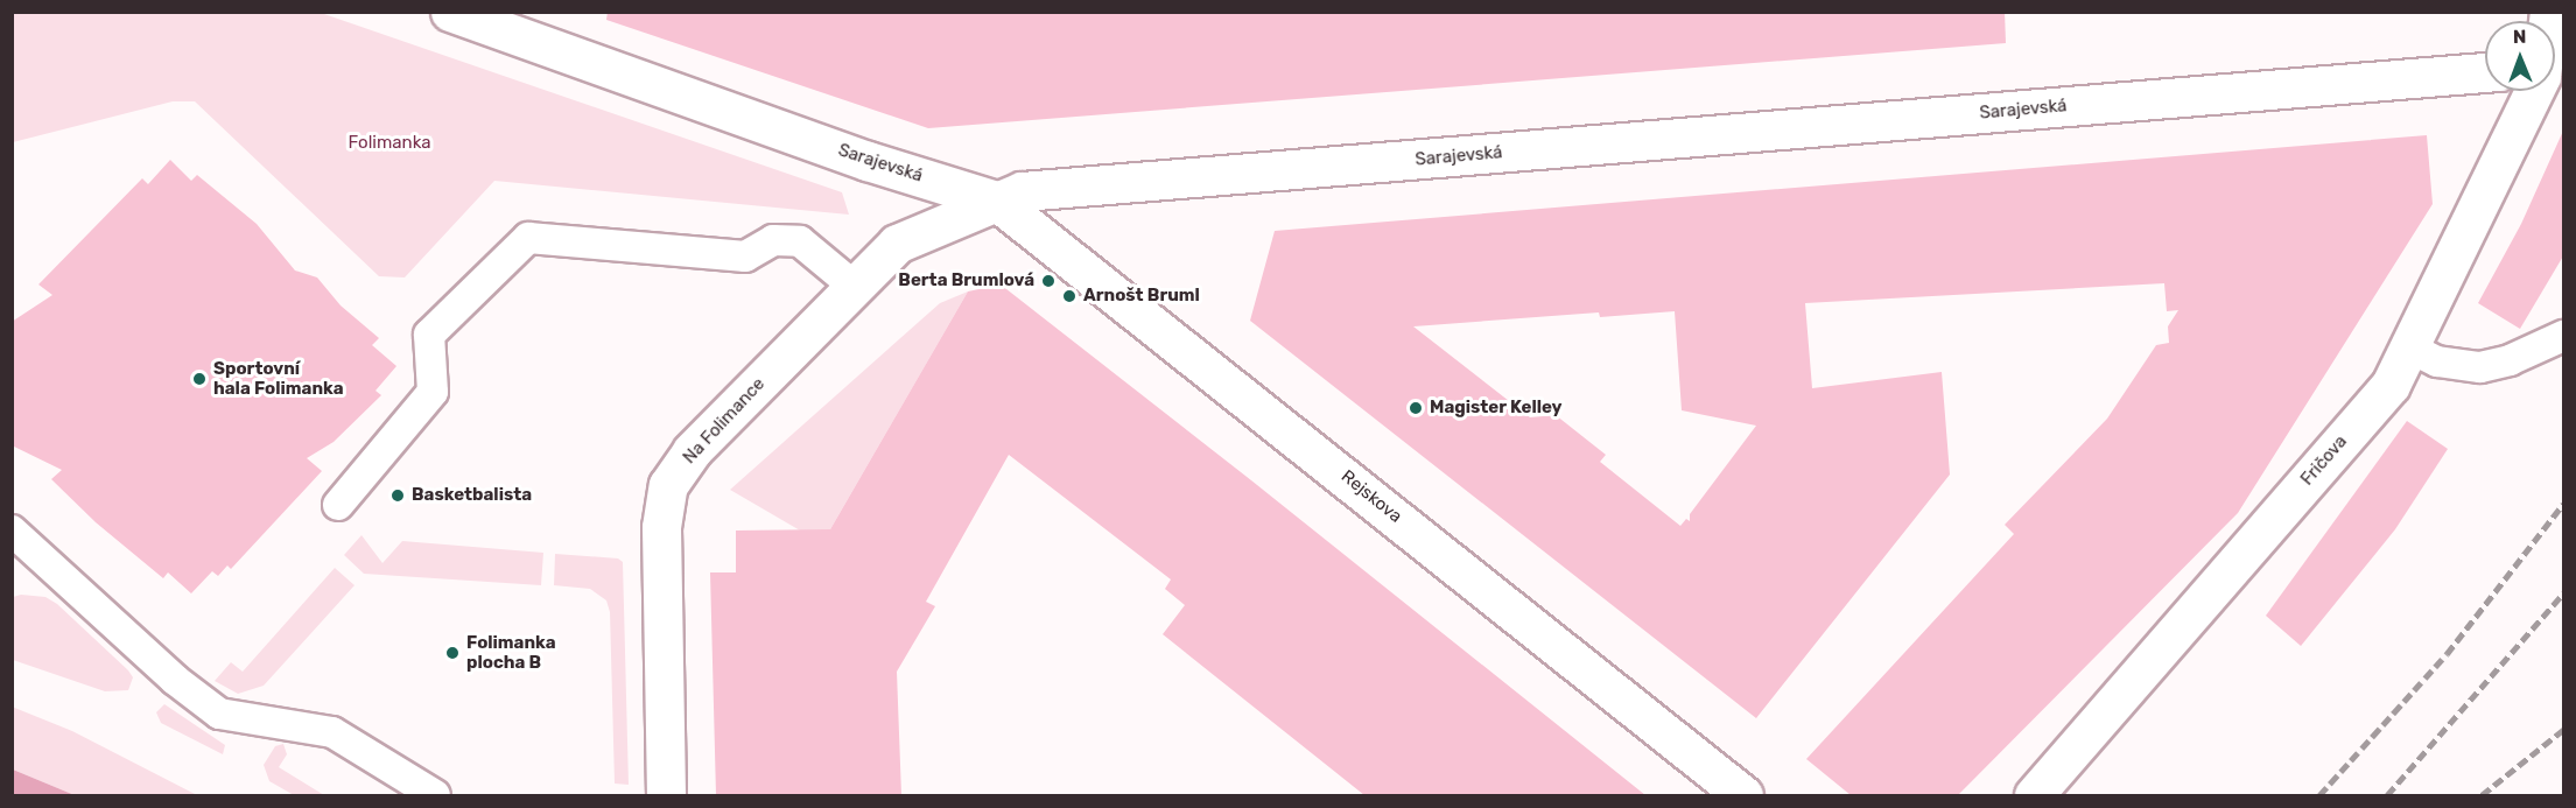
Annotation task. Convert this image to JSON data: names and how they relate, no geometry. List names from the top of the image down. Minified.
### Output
{"streets":{"street":["Sarajevská","Na Folimance","Fričova","Rejskova"]},"crossings":[["Sarajevská","Na Folimance"],["Sarajevská","Rejskova"],["Na Folimance","Rejskova"]],"parks":["Folimanka"],"places":["Berta Brumlová","Arnošt Bruml","Sportovní hala Folimanka","Magister Kelley","Basketbalista","Folimanka plocha B"],"north":"top"}
